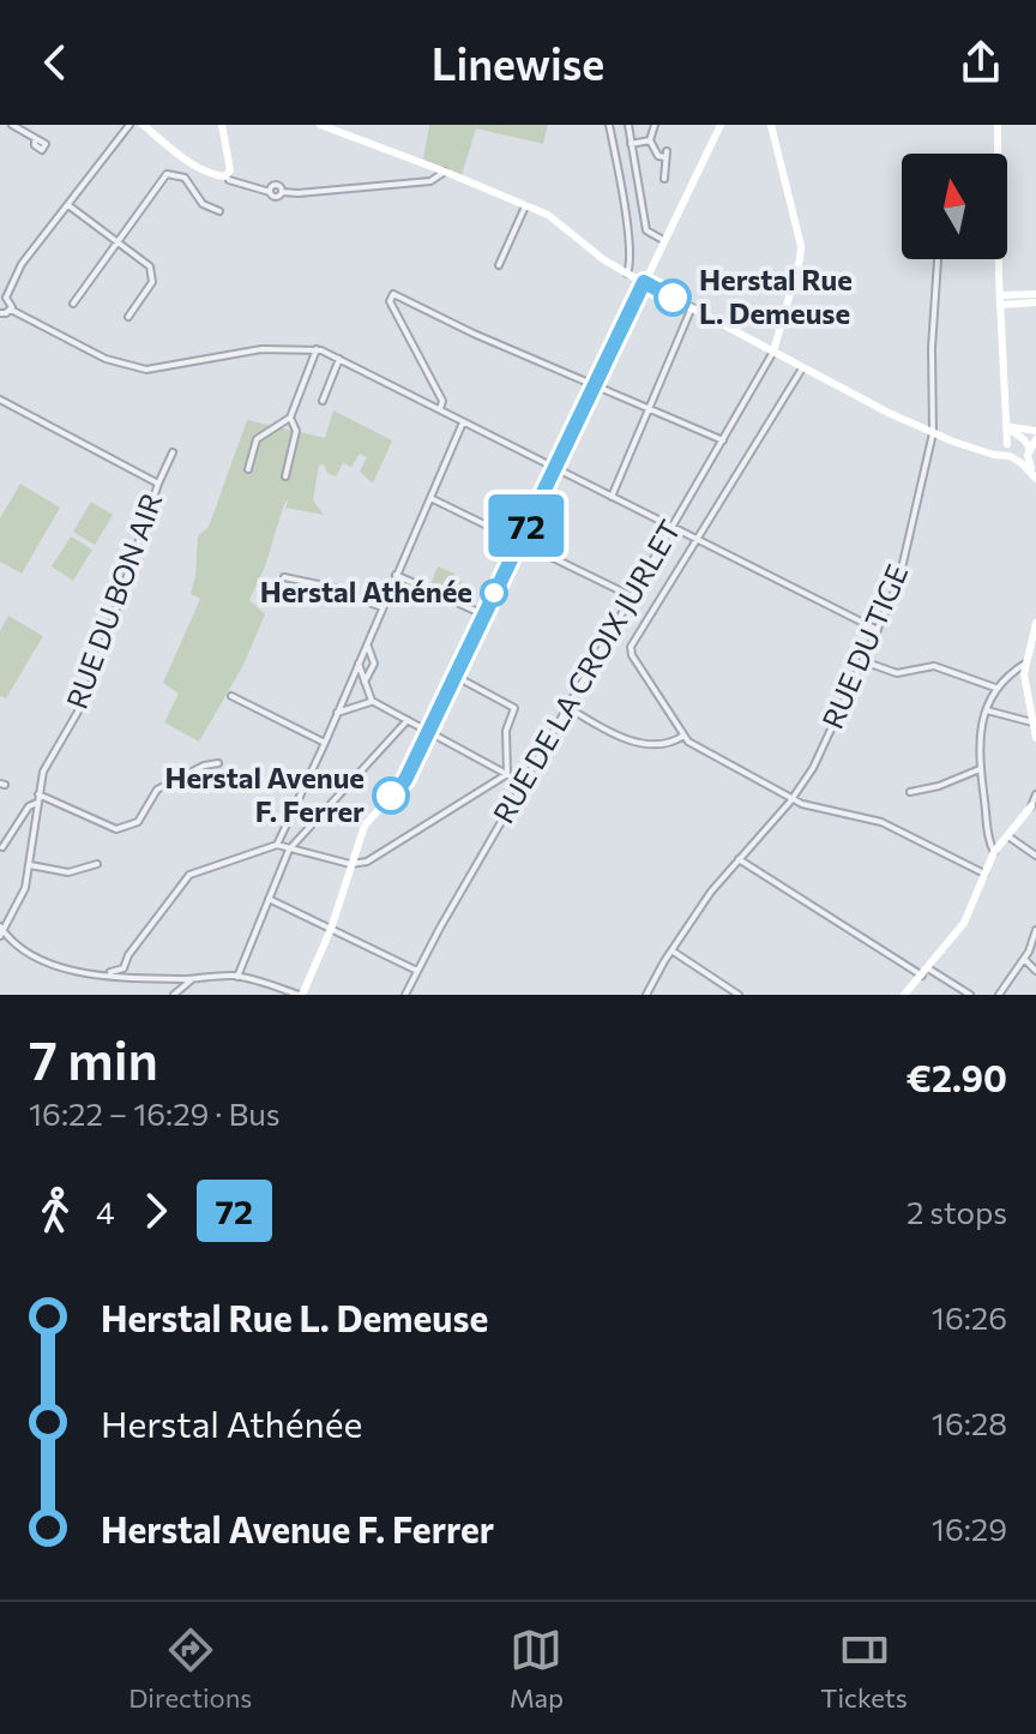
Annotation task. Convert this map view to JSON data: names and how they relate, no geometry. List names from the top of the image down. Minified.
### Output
{"streets":{"street":["RUE DU BON AIR","RUE DU TIGE","RUE DE LA CROIX JURLET"]},"places":["Herstal Rue L. Demeuse","Herstal Athénée","Herstal Avenue F. Ferrer"],"lines":["bus line 72"],"north":"top","page":{"header":"Linewise","on_map":"72","heading":["7 min","16:22 – 16:29 · Bus","€2.90"],"legs":["4","72","2 stops"],"list":[{"name":"Herstal Rue L. Demeuse","value":"16:26"},{"name":"Herstal Athénée","value":"16:28"},{"name":"Herstal Avenue F. Ferrer","value":"16:29"}],"tabs":["Directions","Map","Tickets"]}}
